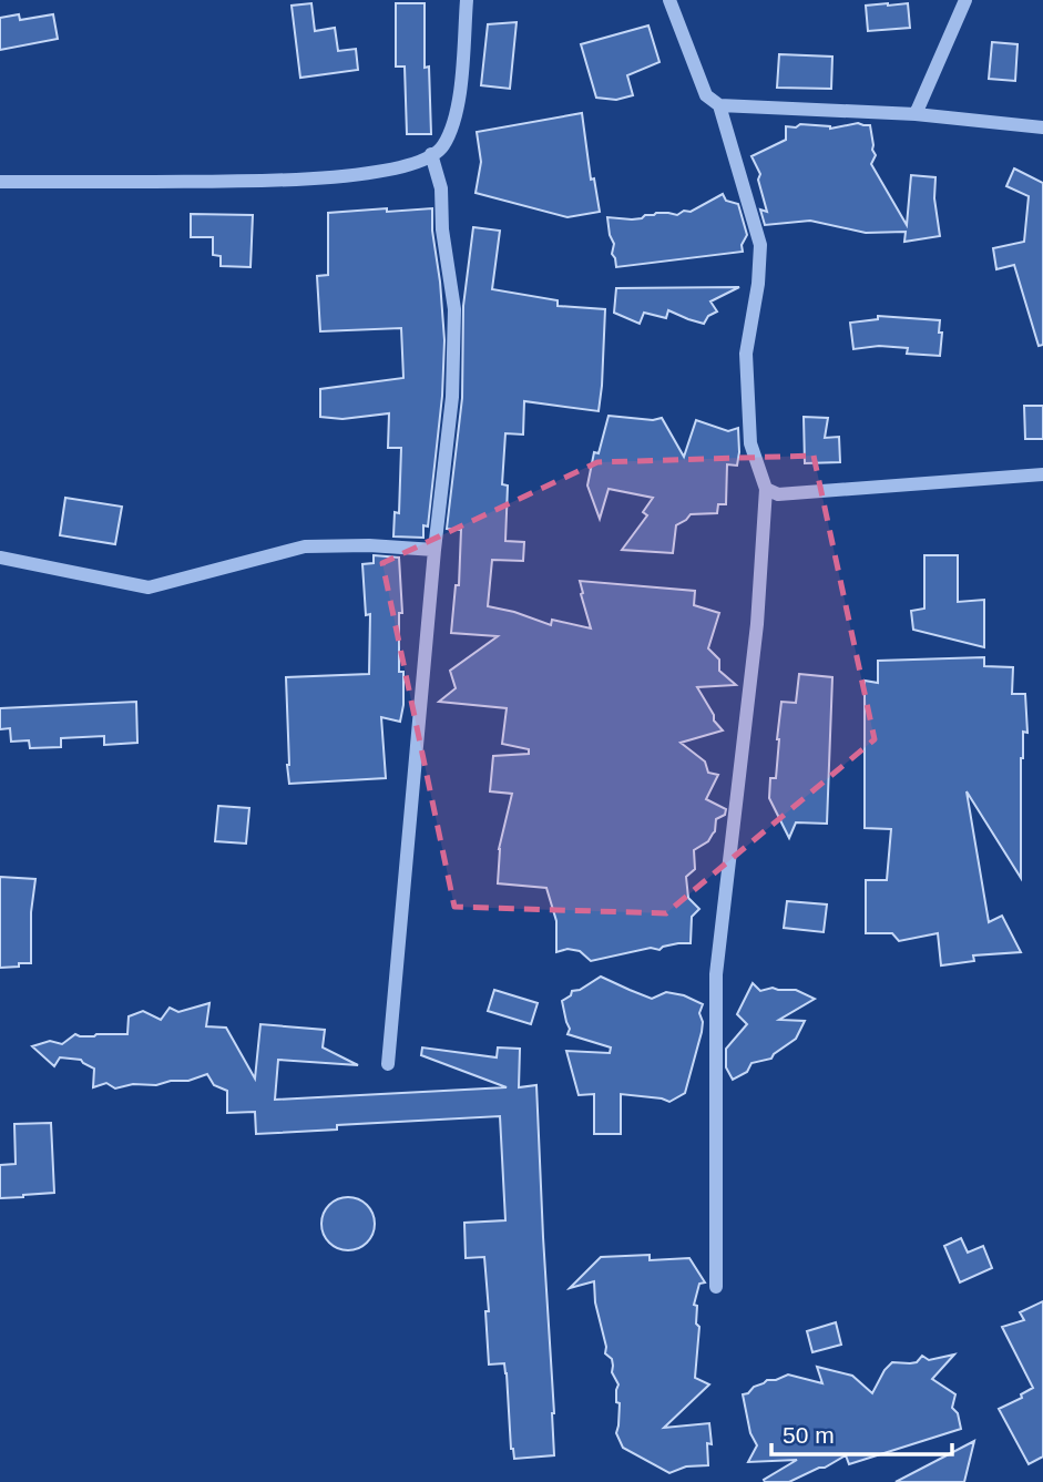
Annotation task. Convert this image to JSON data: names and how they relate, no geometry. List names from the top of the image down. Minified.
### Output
{"scale_bar":"50 m"}
